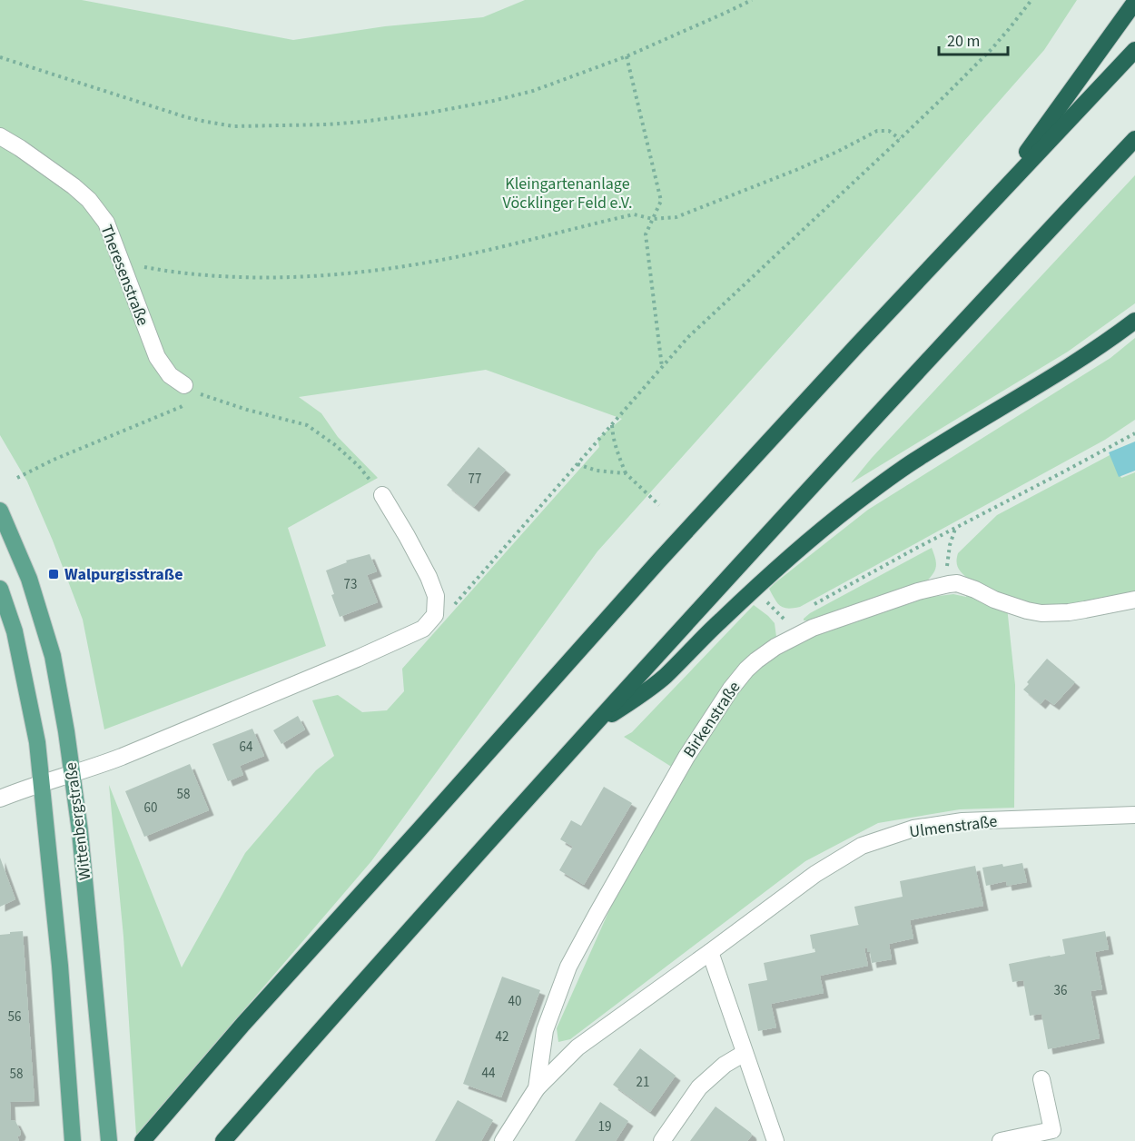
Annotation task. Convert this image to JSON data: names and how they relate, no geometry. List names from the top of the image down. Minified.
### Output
{"streets":{"main road":["Wittenbergstraße"],"street":["Theresenstraße","Birkenstraße","Ulmenstraße"]},"crossings":[["Birkenstraße","Ulmenstraße"]],"parks":["Kleingartenanlage Vöcklinger Feld e.V."],"places":{"transit":["Walpurgisstraße"]},"house_numbers":["77","73","64","58","60","36","40","56","42","44","58","21","19"],"scale_bar":"20 m"}
